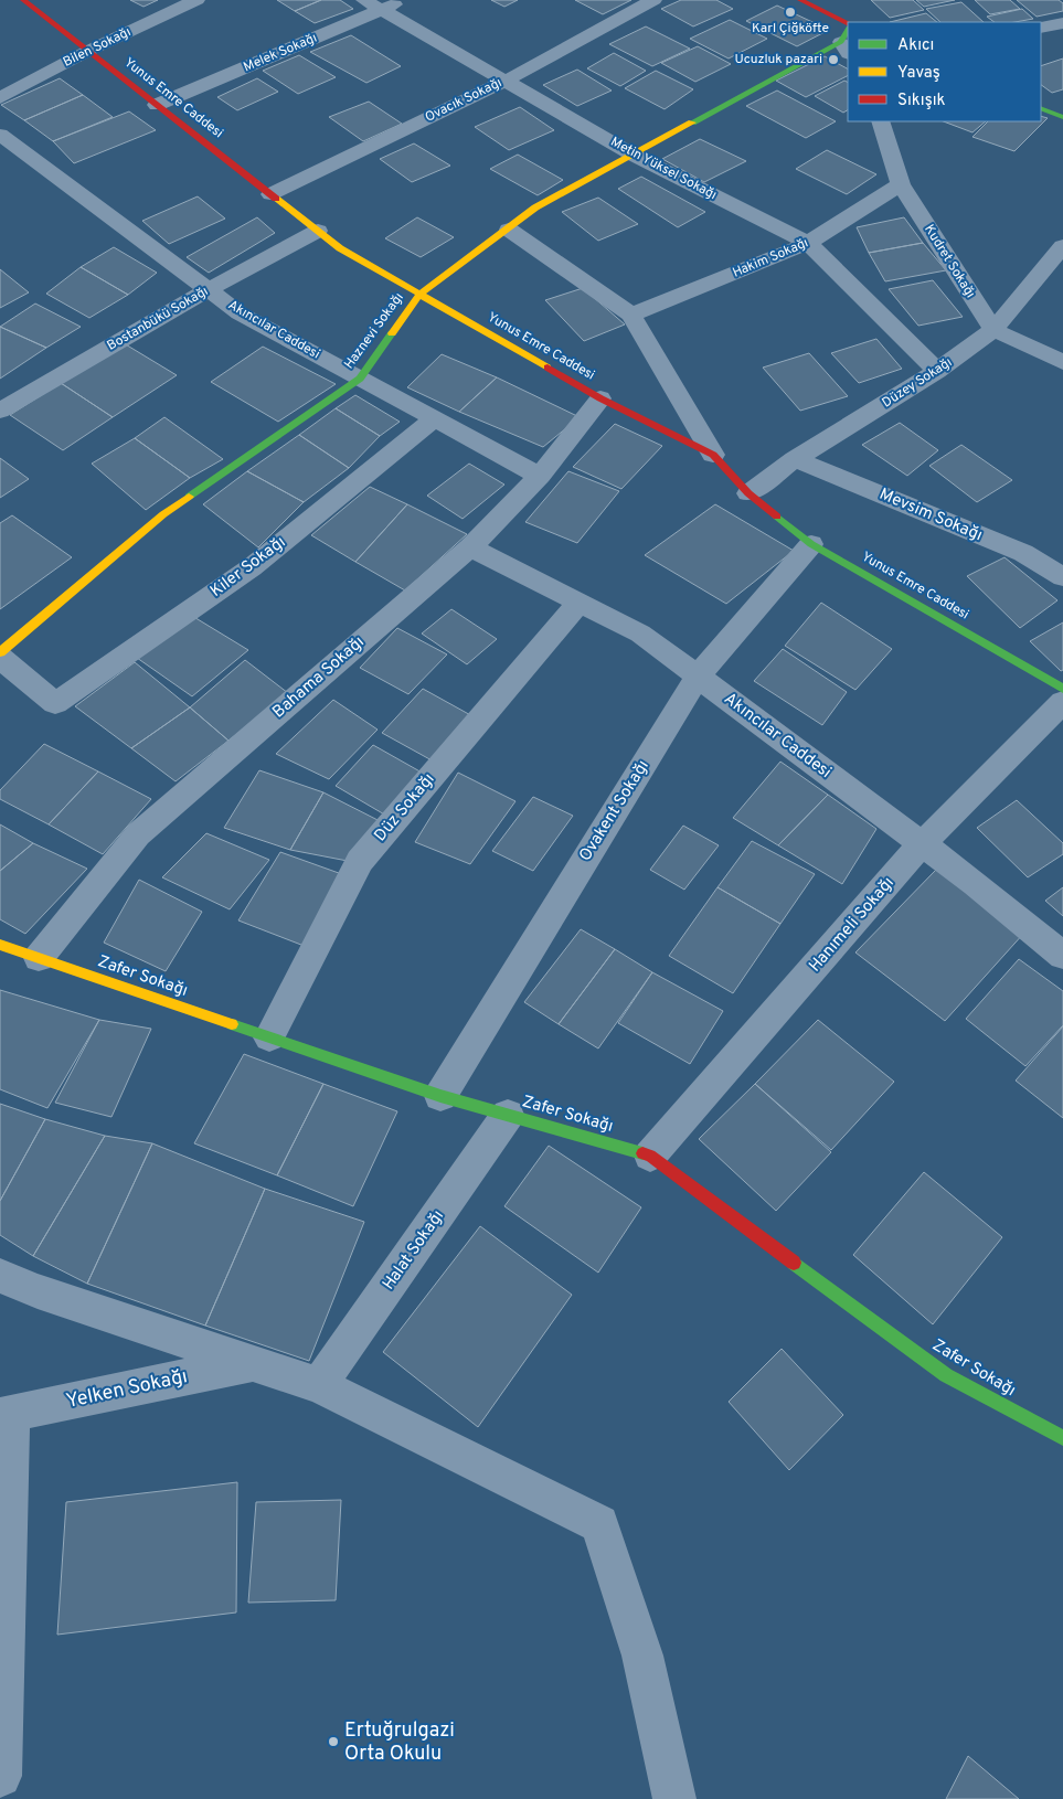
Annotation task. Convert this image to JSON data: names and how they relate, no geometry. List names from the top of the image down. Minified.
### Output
{"streets":{"street":["Bilen Sokağı","Melek Sokağı","Yunus Emre Caddesi","Ovacık Sokağı","Metin Yüksel Sokağı","Hakim Sokağı","Kudret Sokağı","Bostanbükü Sokağı","Akıncılar Caddesi","Haznevi Sokağı","Düzey Sokağı","Mevsim Sokağı","Kiler Sokağı","Bahama Sokağı","Düz Sokağı","Ovakent Sokağı","Hanımeli Sokağı","Zafer Sokağı","Halat Sokağı","Yelken Sokağı"]},"crossings":[["Bilen Sokağı","Yunus Emre Caddesi"],["Melek Sokağı","Yunus Emre Caddesi"],["Melek Sokağı","Metin Yüksel Sokağı"],["Yunus Emre Caddesi","Ovacık Sokağı"],["Yunus Emre Caddesi","Bostanbükü Sokağı"],["Yunus Emre Caddesi","Haznevi Sokağı"],["Yunus Emre Caddesi","Düzey Sokağı"],["Yunus Emre Caddesi","Bahama Sokağı"],["Yunus Emre Caddesi","Ovakent Sokağı"],["Ovacık Sokağı","Metin Yüksel Sokağı"],["Metin Yüksel Sokağı","Hakim Sokağı"],["Metin Yüksel Sokağı","Haznevi Sokağı"],["Metin Yüksel Sokağı","Düzey Sokağı"],["Hakim Sokağı","Kudret Sokağı"],["Kudret Sokağı","Düzey Sokağı"],["Bostanbükü Sokağı","Akıncılar Caddesi"],["Akıncılar Caddesi","Haznevi Sokağı"],["Akıncılar Caddesi","Kiler Sokağı"],["Akıncılar Caddesi","Bahama Sokağı"],["Akıncılar Caddesi","Düz Sokağı"],["Akıncılar Caddesi","Ovakent Sokağı"],["Akıncılar Caddesi","Hanımeli Sokağı"],["Düzey Sokağı","Mevsim Sokağı"],["Bahama Sokağı","Zafer Sokağı"],["Düz Sokağı","Zafer Sokağı"],["Ovakent Sokağı","Zafer Sokağı"],["Hanımeli Sokağı","Zafer Sokağı"],["Zafer Sokağı","Halat Sokağı"]],"places":["Karl Çiğköfte","Ucuzluk pazari","Ertuğrulgazi Orta Okulu"],"legend":["Akıcı","Yavaş","Sıkışık"]}
